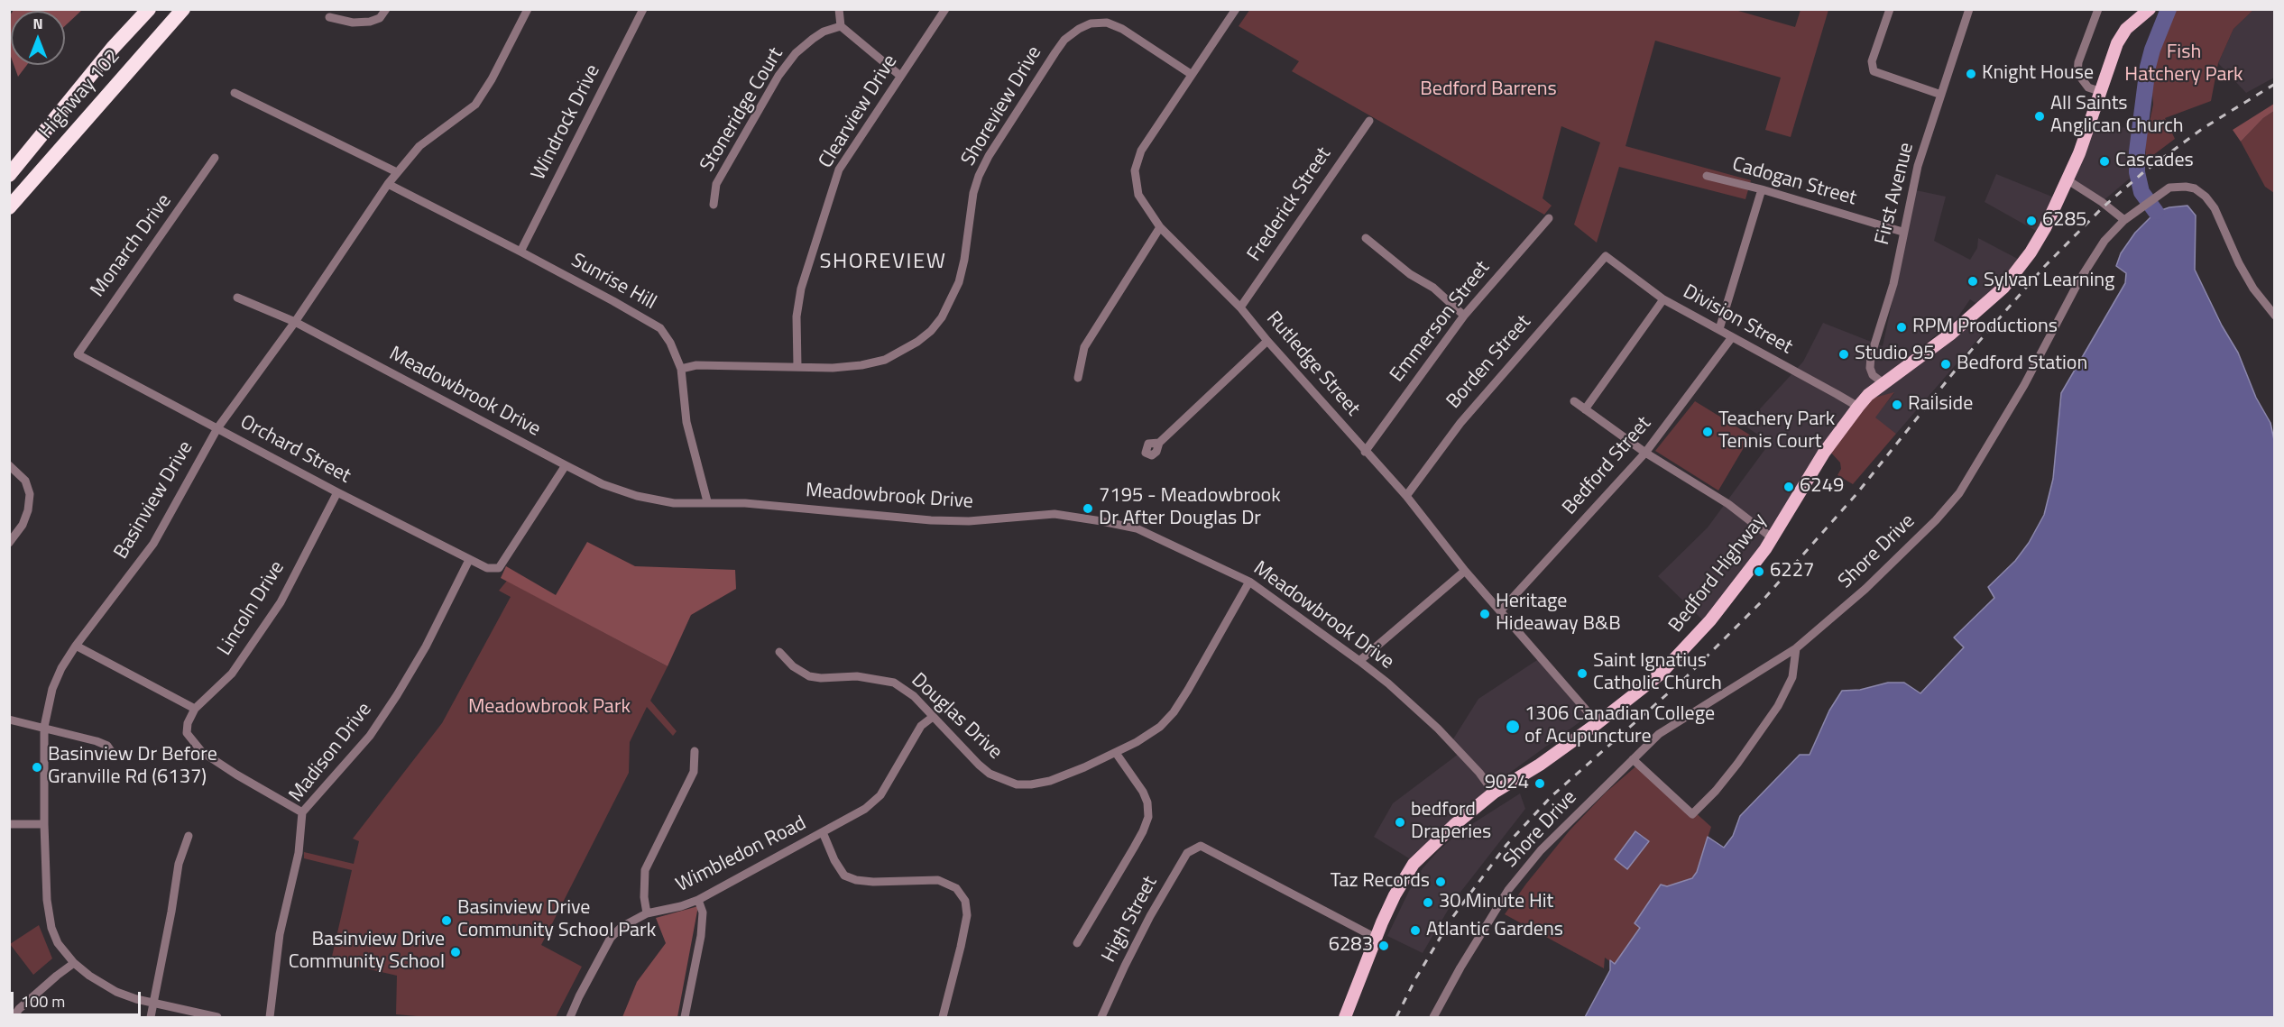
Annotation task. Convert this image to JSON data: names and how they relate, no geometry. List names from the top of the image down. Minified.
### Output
{"streets":{"highway":["Highway 102"],"main road":["Bedford Highway"],"street":["Shoreview Drive","Stoneridge Court","Clearview Drive","Windrock Drive","Cadogan Street","First Avenue","Frederick Street","Monarch Drive","Sunrise Hill","Division Street","Emmerson Street","Borden Street","Rutledge Street","Meadowbrook Drive","Orchard Street","Bedford Street","Basinview Drive","Shore Drive","Lincoln Drive","Douglas Drive","Madison Drive","Wimbledon Road","High Street"]},"crossings":[["Shoreview Drive","Clearview Drive"],["Shoreview Drive","Sunrise Hill"],["Shoreview Drive","Rutledge Street"],["Windrock Drive","Sunrise Hill"],["Cadogan Street","First Avenue"],["First Avenue","Bedford Highway"],["Frederick Street","Rutledge Street"],["Monarch Drive","Orchard Street"],["Sunrise Hill","Meadowbrook Drive"],["Sunrise Hill","Basinview Drive"],["Division Street","Borden Street"],["Division Street","Bedford Street"],["Division Street","Bedford Highway"],["Emmerson Street","Rutledge Street"],["Borden Street","Rutledge Street"],["Rutledge Street","Bedford Street"],["Rutledge Street","Bedford Highway"],["Meadowbrook Drive","Orchard Street"],["Meadowbrook Drive","Basinview Drive"],["Meadowbrook Drive","Bedford Highway"],["Meadowbrook Drive","Douglas Drive"],["Orchard Street","Basinview Drive"],["Orchard Street","Lincoln Drive"],["Orchard Street","Madison Drive"],["Bedford Highway","High Street"],["Lincoln Drive","Madison Drive"],["Douglas Drive","Wimbledon Road"]],"districts":["SHOREVIEW"],"parks":["Fish Hatchery Park","Bedford Barrens","Meadowbrook Park"],"places":["Knight House","All Saints Anglican Church","Cascades","6285","Sylvan Learning","RPM Productions","Studio 95","Bedford Station","Railside","Teachery Park Tennis Court","6249","7195 - Meadowbrook Dr After Douglas Dr","6227","Heritage Hideaway B&B","Saint Ignatius Catholic Church","1306 Canadian College of Acupuncture","Basinview Dr Before Granville Rd (6137)","9024","bedford Draperies","Taz Records","30 Minute Hit","Basinview Drive Community School Park","Atlantic Gardens","6283","Basinview Drive Community School"],"scale_bar":"100 m","north":"top"}
